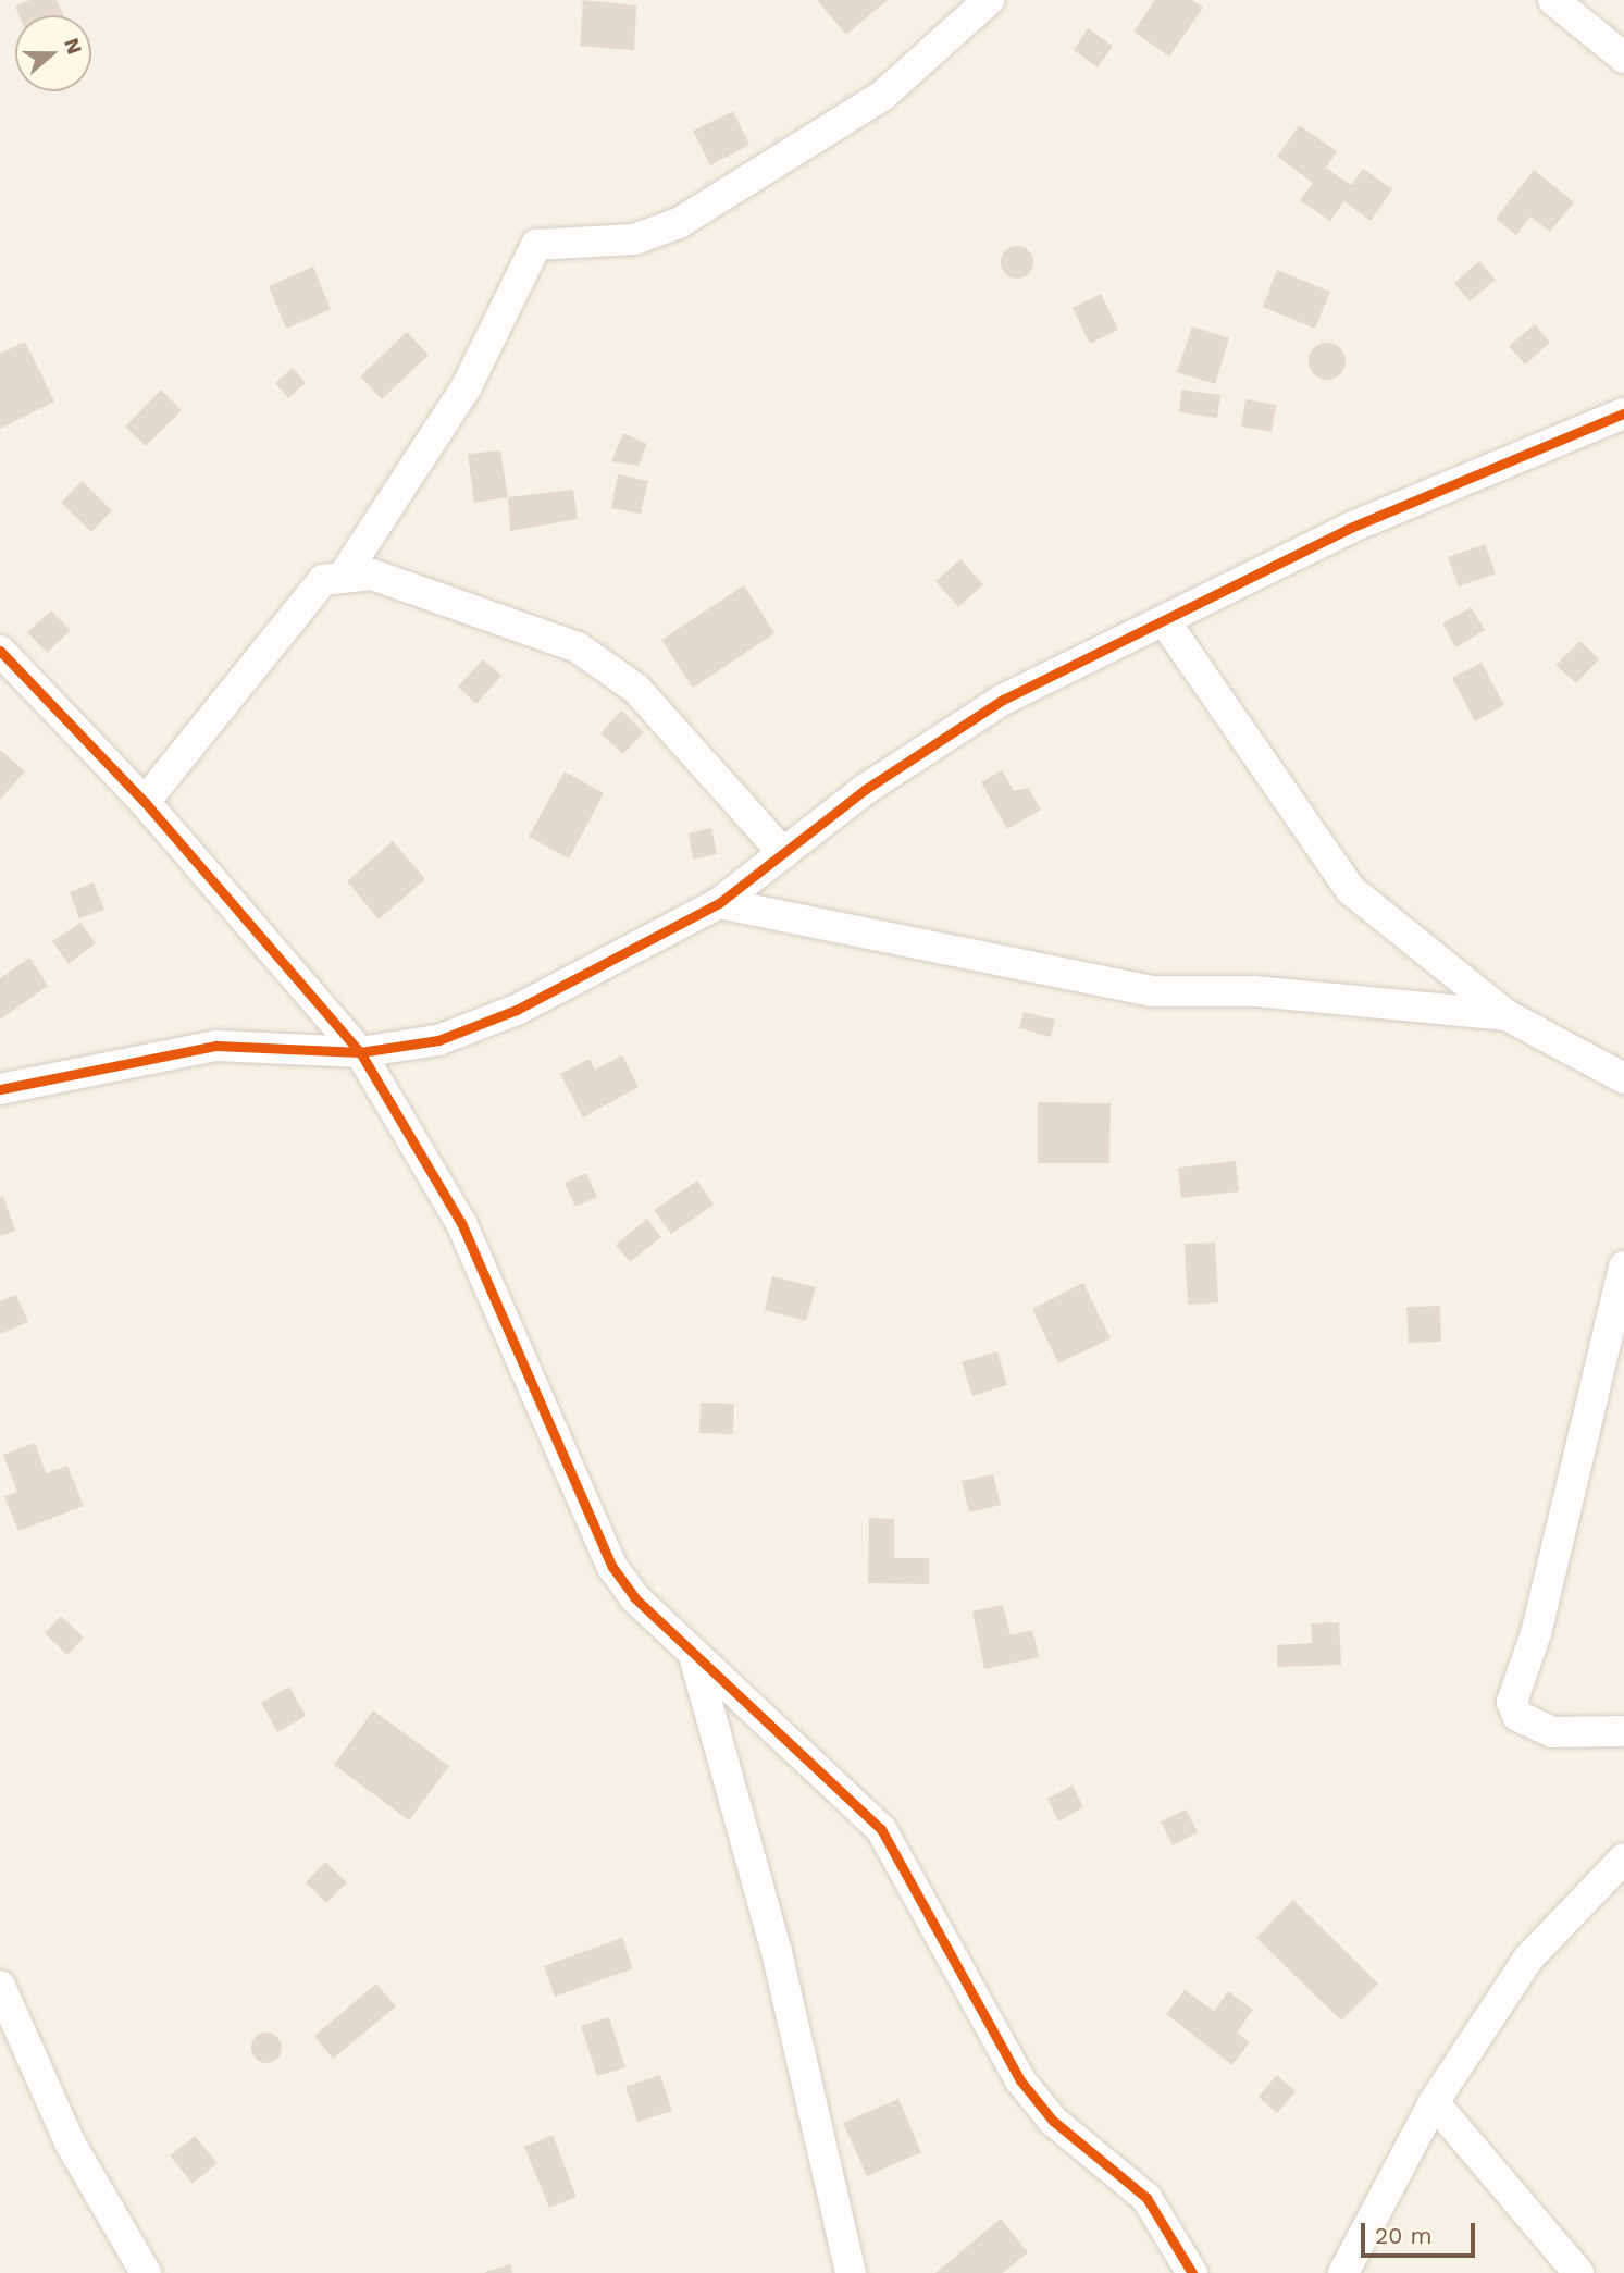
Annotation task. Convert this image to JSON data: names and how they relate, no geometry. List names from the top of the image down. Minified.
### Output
{"scale_bar":"20 m","north":"right"}
